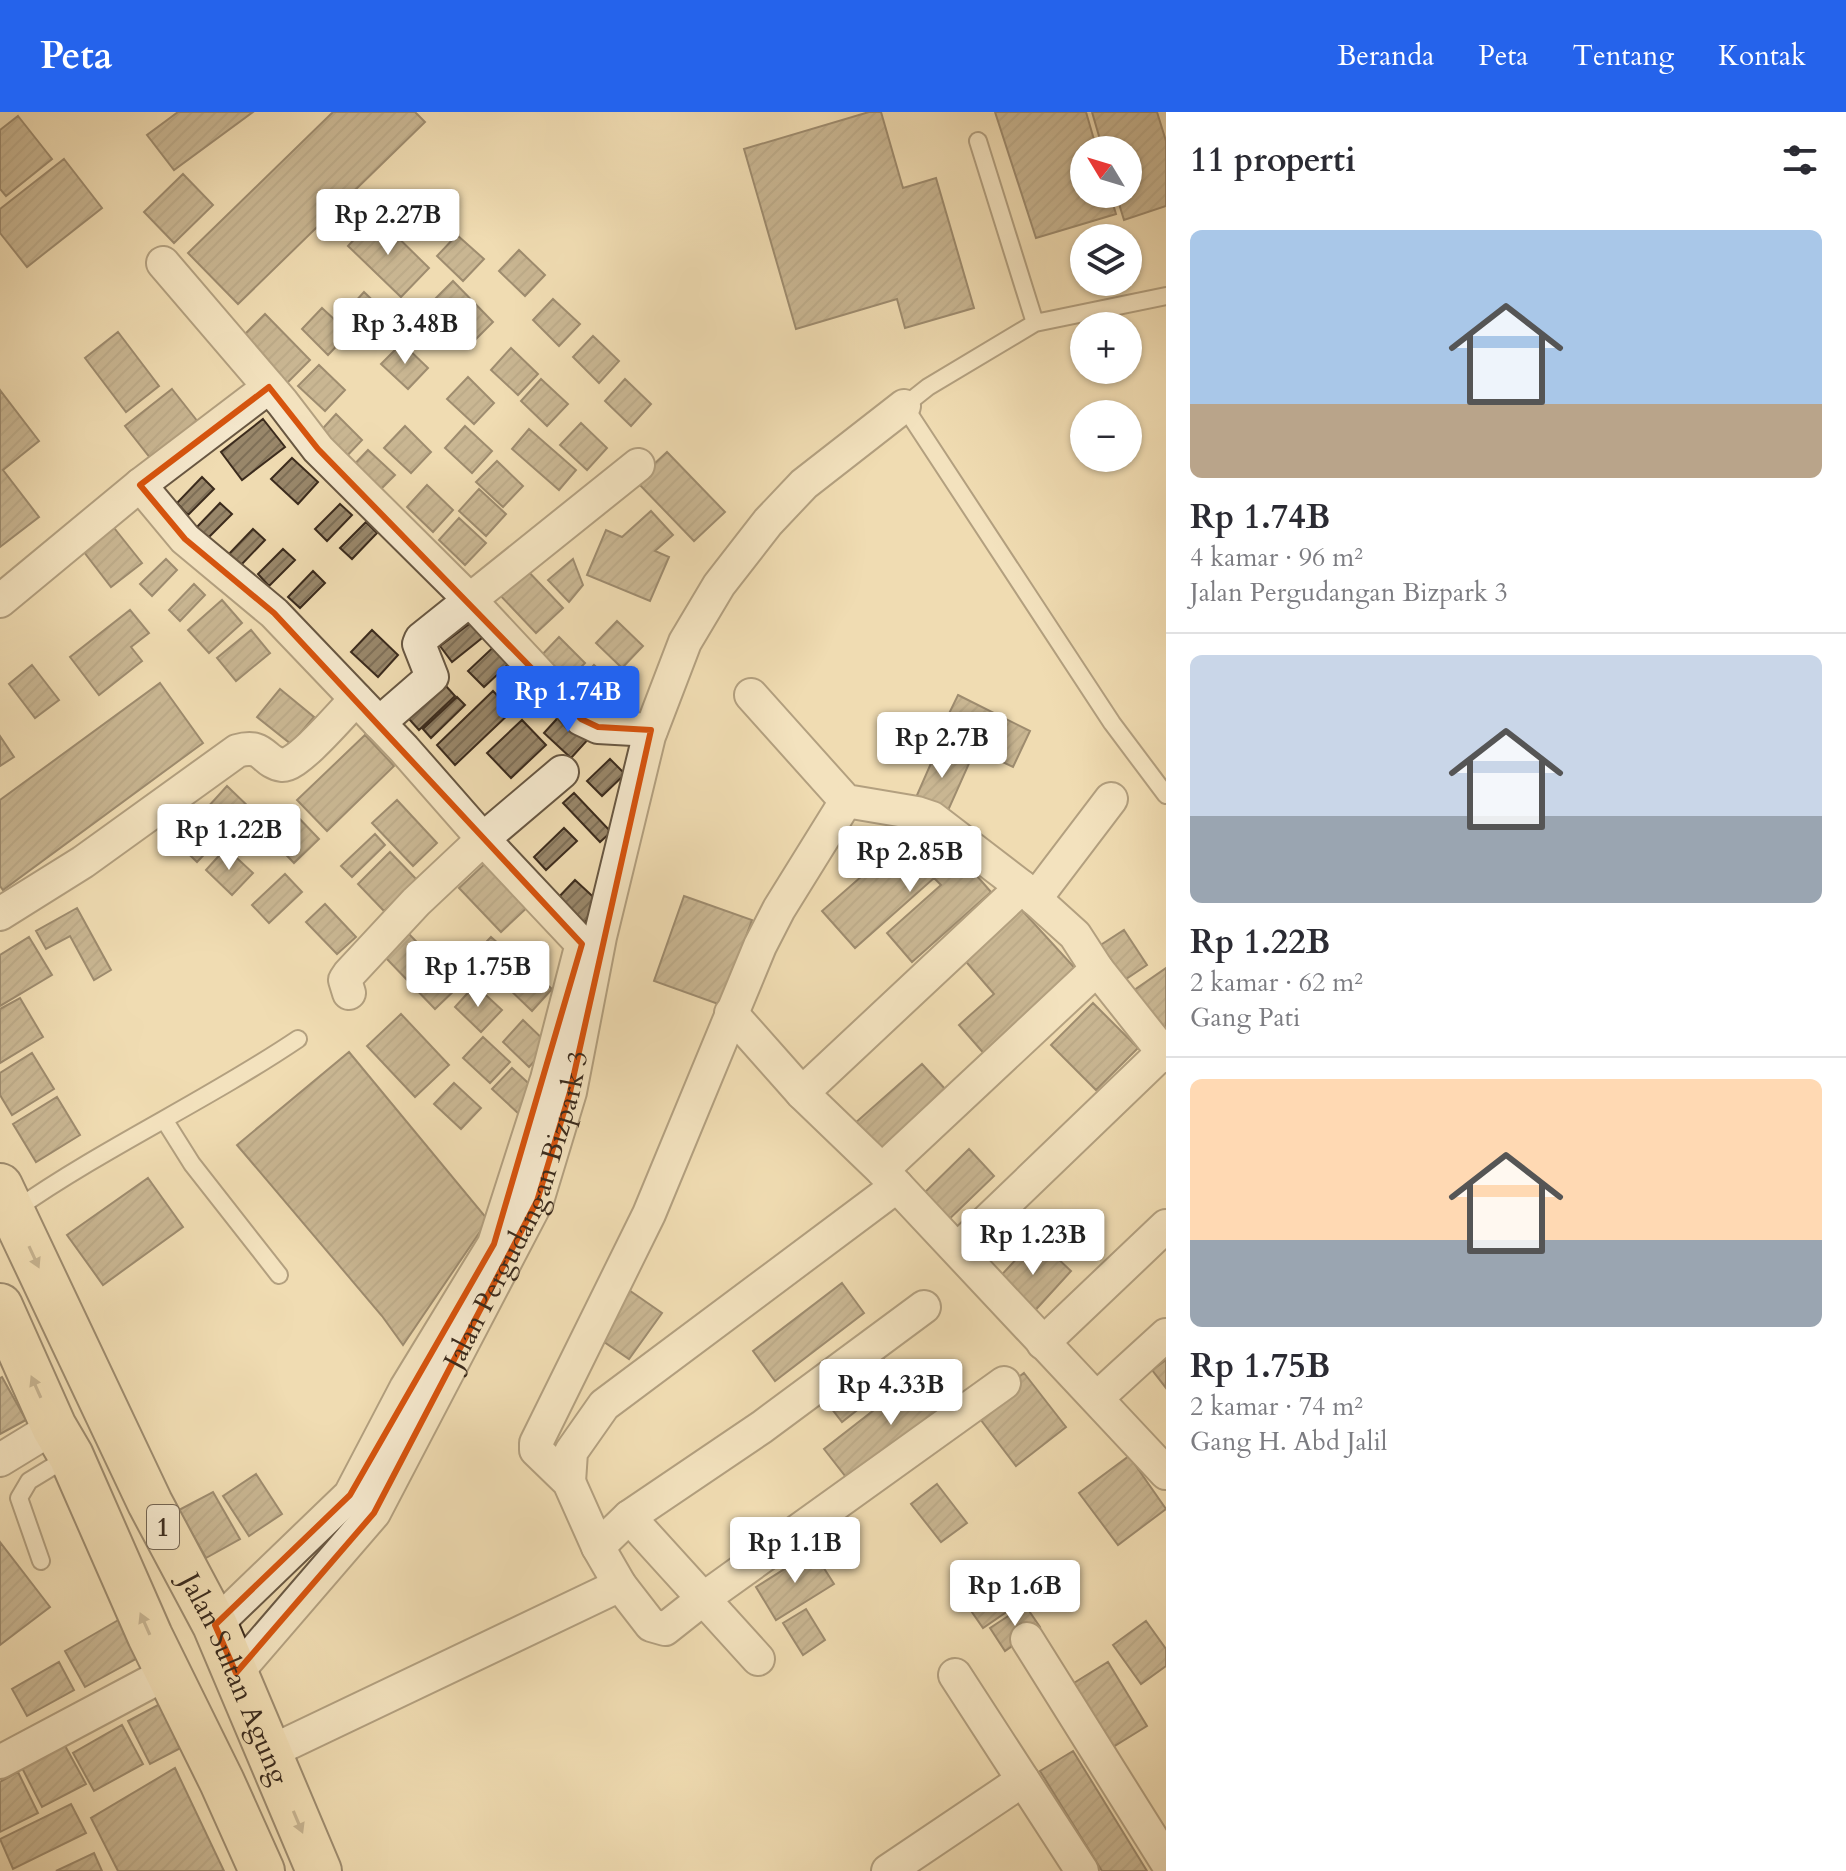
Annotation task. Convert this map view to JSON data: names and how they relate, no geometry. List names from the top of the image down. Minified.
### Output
{"streets":{"highway":["1","Jalan Sultan Agung"],"street":["Jalan Pergudangan Bizpark 3"]},"crossings":[["Jalan Pergudangan Bizpark 3","Jalan Sultan Agung"]],"north":"top left","page":{"header":"Peta","nav":["Beranda","Peta","Tentang","Kontak"],"heading":"11 properti","map_buttons":["+","−"],"price":["Rp 2.27B","Rp 3.48B","Rp 1.74B","Rp 2.7B","Rp 1.22B","Rp 2.85B","Rp 1.75B","Rp 1.23B","Rp 4.33B","Rp 1.1B","Rp 1.6B"],"list":[{"name":"Rp 1.74B","note":"4 kamar · 96 m² · Jalan Pergudangan Bizpark 3"},{"name":"Rp 1.22B","note":"2 kamar · 62 m² · Gang Pati"},{"name":"Rp 1.75B","note":"2 kamar · 74 m² · Gang H. Abd Jalil"}]}}
